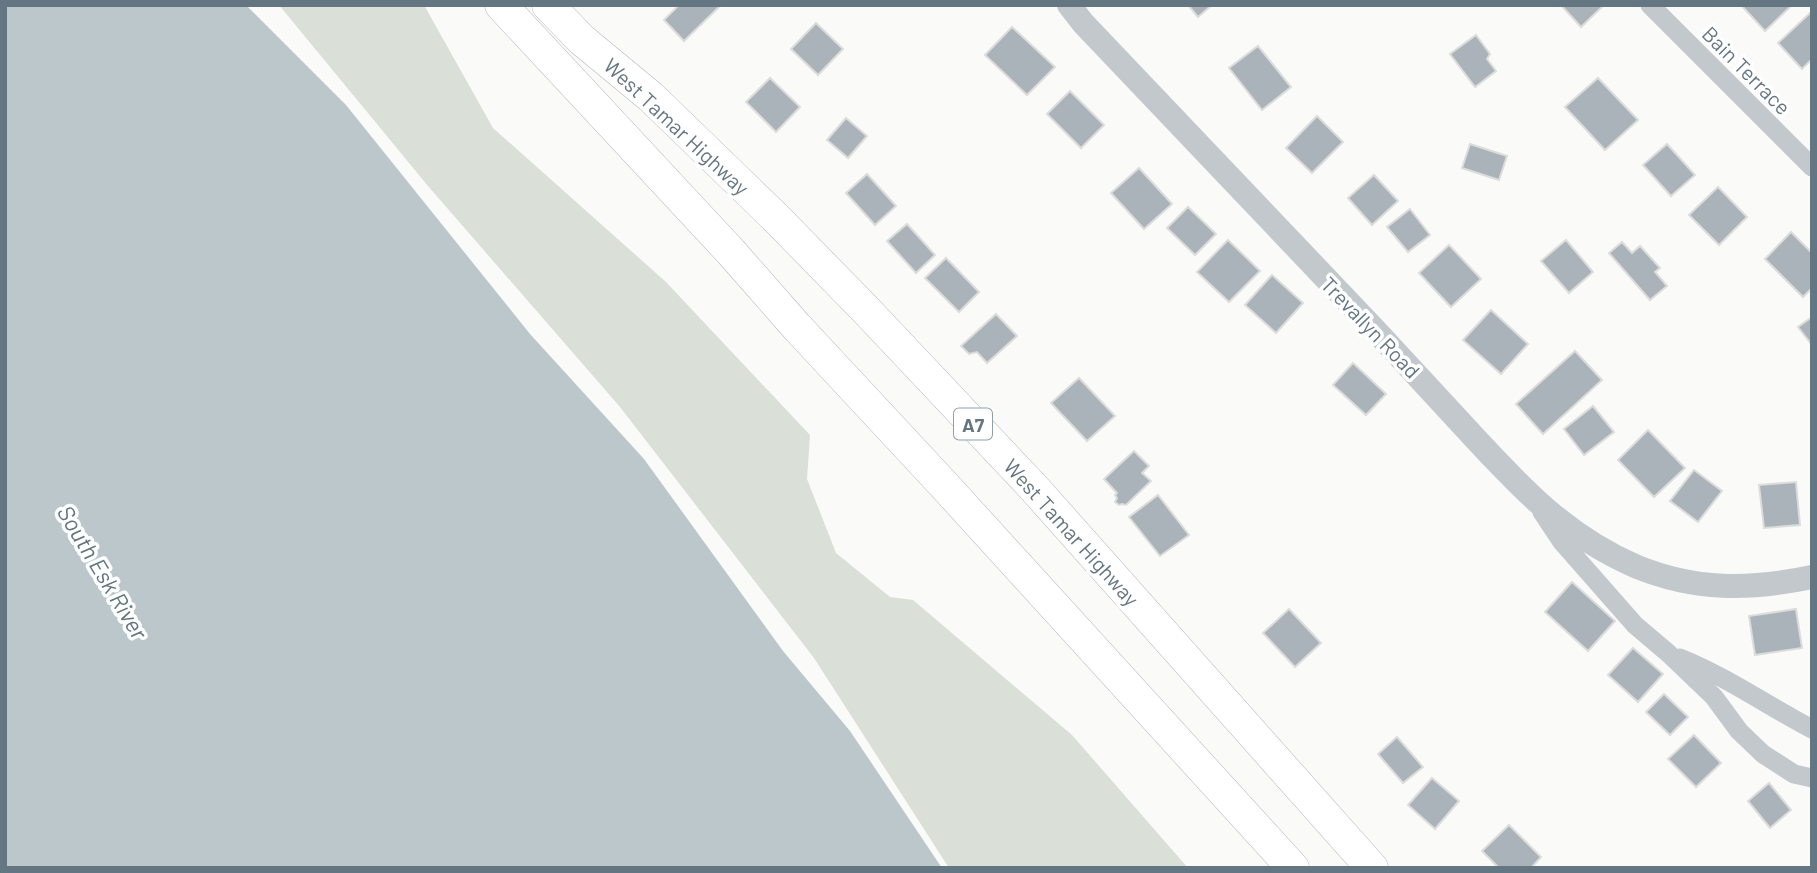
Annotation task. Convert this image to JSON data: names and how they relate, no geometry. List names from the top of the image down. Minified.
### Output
{"streets":{"highway":["West Tamar Highway","A7"],"street":["Bain Terrace","Trevallyn Road"]},"water":["South Esk River"]}
